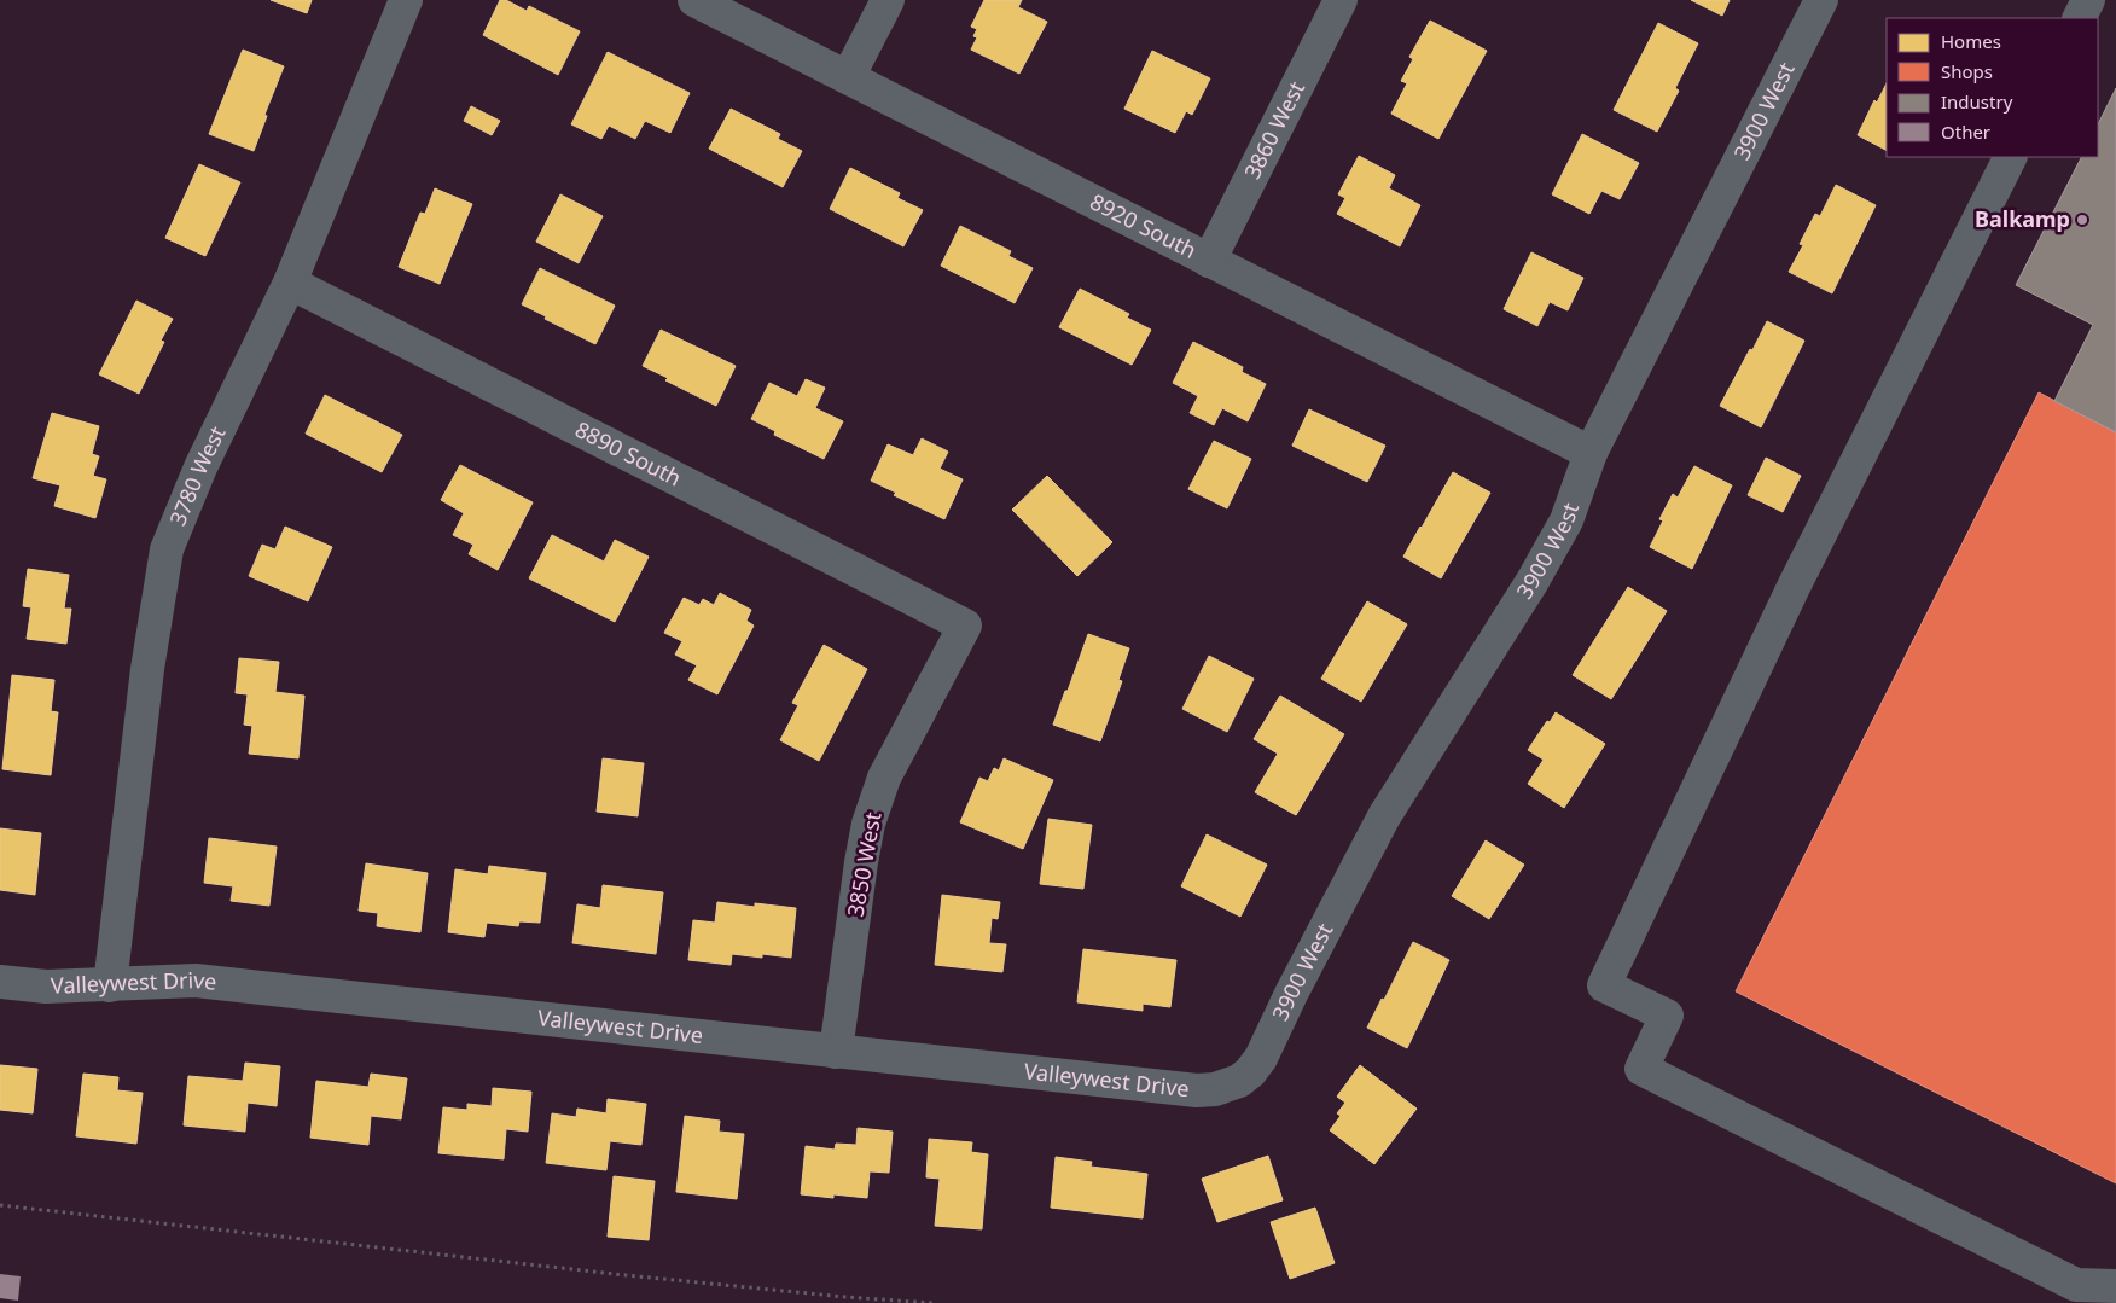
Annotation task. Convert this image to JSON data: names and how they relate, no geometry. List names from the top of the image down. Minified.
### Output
{"streets":{"street":["3900 West","3860 West","8920 South","8890 South","3780 West","3850 West","Valleywest Drive"]},"crossings":[["3900 West","8920 South"],["3900 West","Valleywest Drive"],["3860 West","8920 South"],["8890 South","3780 West"],["8890 South","3850 West"],["3780 West","Valleywest Drive"],["3850 West","Valleywest Drive"]],"places":["Balkamp"],"legend":["Homes","Shops","Industry","Other"]}
